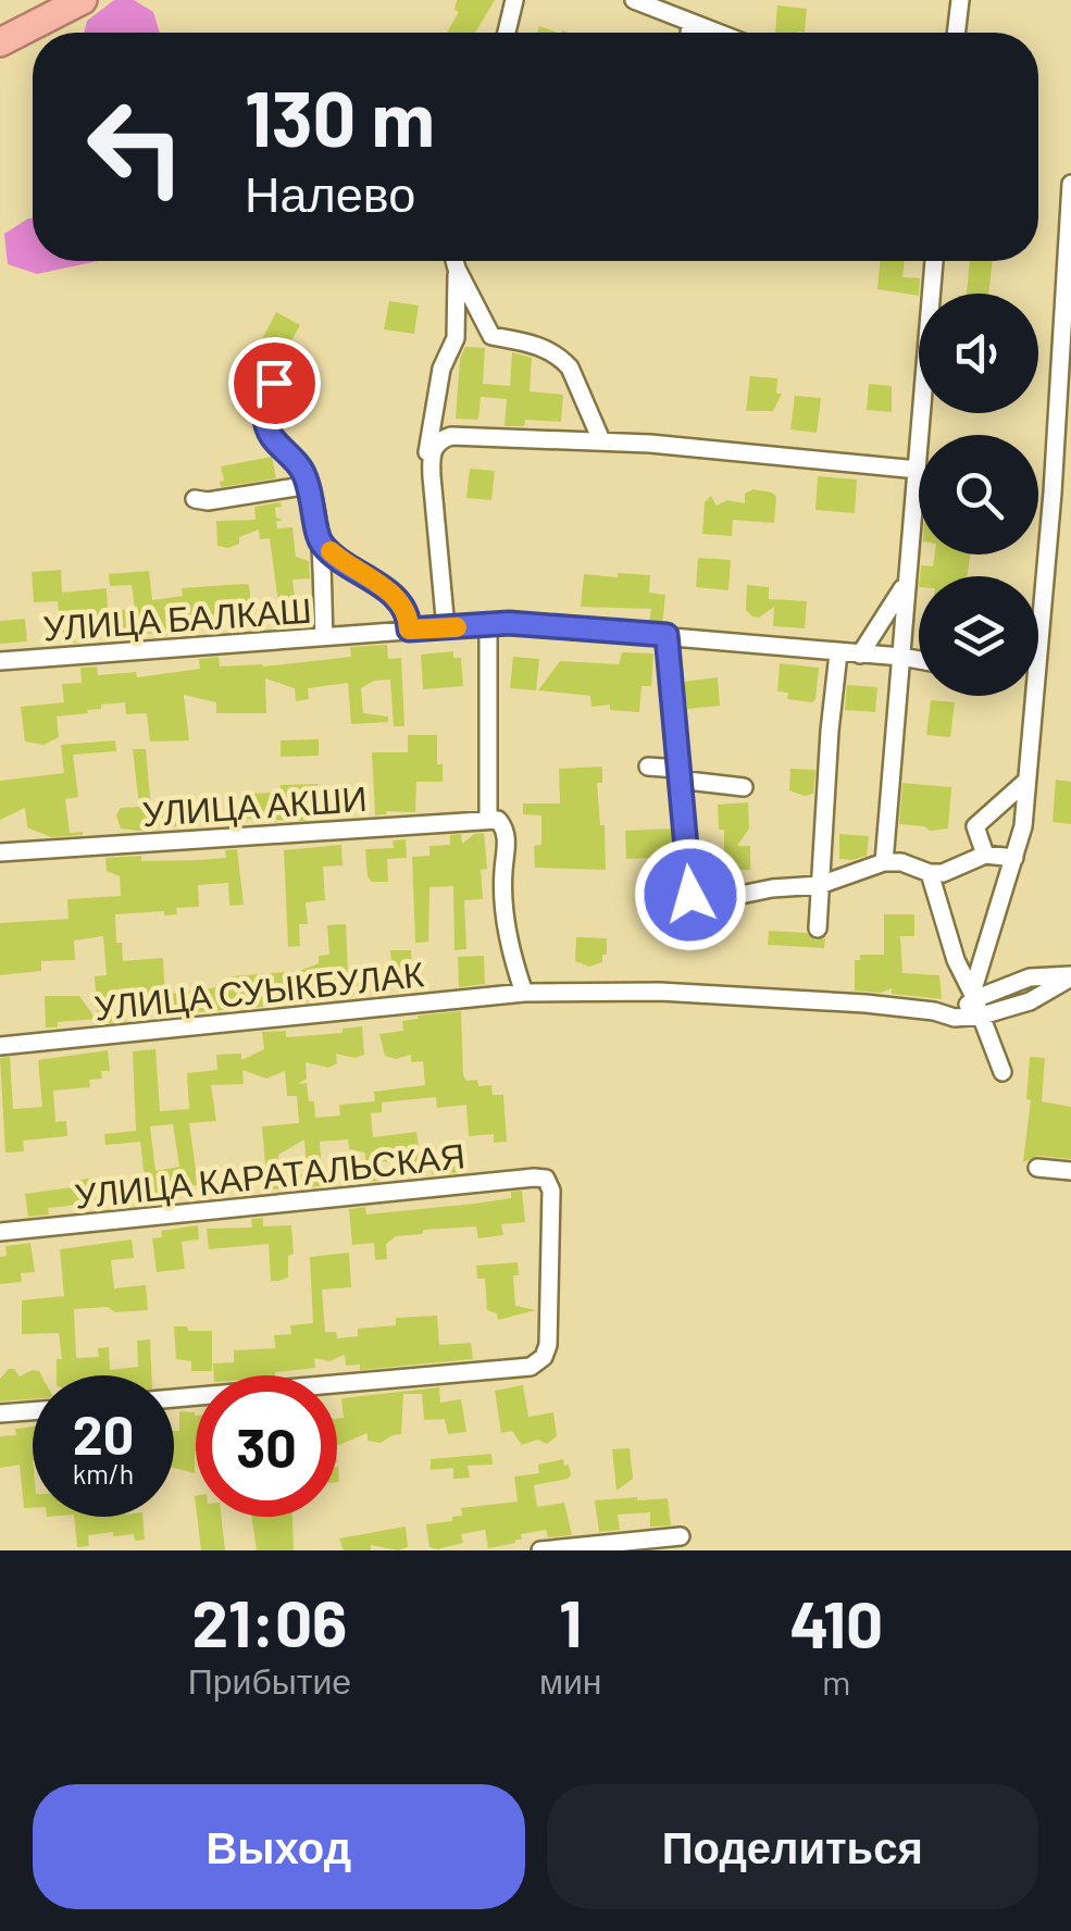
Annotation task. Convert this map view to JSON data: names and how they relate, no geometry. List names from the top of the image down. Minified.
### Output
{"streets":{"street":["УЛИЦА БАЛКАШ","УЛИЦА АКШИ","УЛИЦА СУЫКБУЛАК","УЛИЦА КАРАТАЛЬСКАЯ"]},"page":{"turn":["130 m","Налево"],"speed":"20 km/h","limit":"30","eta":["21:06","Прибытие","1","мин","410","m"],"buttons":["Выход","Поделиться"]}}
